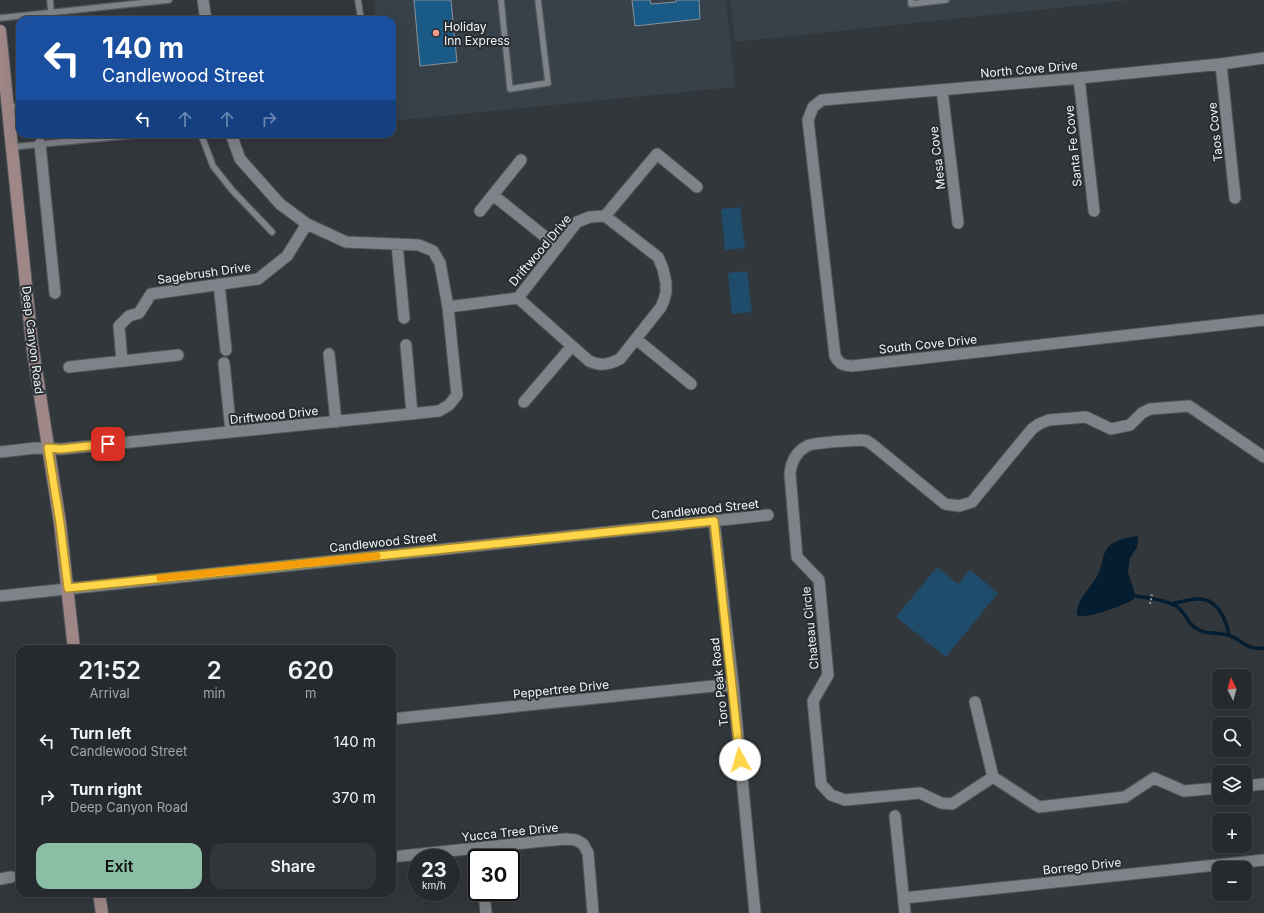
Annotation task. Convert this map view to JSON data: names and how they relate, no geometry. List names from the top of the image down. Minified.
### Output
{"streets":{"street":["North Cove Drive","Taos Cove","Santa Fe Cove","Mesa Cove","Driftwood Drive","Sagebrush Drive","Deep Canyon Road","South Cove Drive","Candlewood Street","Chateau Circle","Toro Peak Road","Peppertree Drive","Yucca Tree Drive","Borrego Drive"]},"crossings":[["North Cove Drive","Taos Cove"],["North Cove Drive","Santa Fe Cove"],["North Cove Drive","Mesa Cove"],["North Cove Drive","South Cove Drive"],["Driftwood Drive","Deep Canyon Road"],["Deep Canyon Road","Candlewood Street"],["Candlewood Street","Toro Peak Road"],["Toro Peak Road","Peppertree Drive"]],"places":["Holiday Inn Express"],"north":"top","page":{"turn":["140 m","Candlewood Street"],"eta":["21:52","Arrival","2","min","620","m"],"map_buttons":["+","−"],"list":[{"name":"Turn left","note":"Candlewood Street","value":"140 m"},{"name":"Turn right","note":"Deep Canyon Road","value":"370 m"}],"buttons":["Exit","Share"],"speed":"23 km/h","limit":"30"}}
